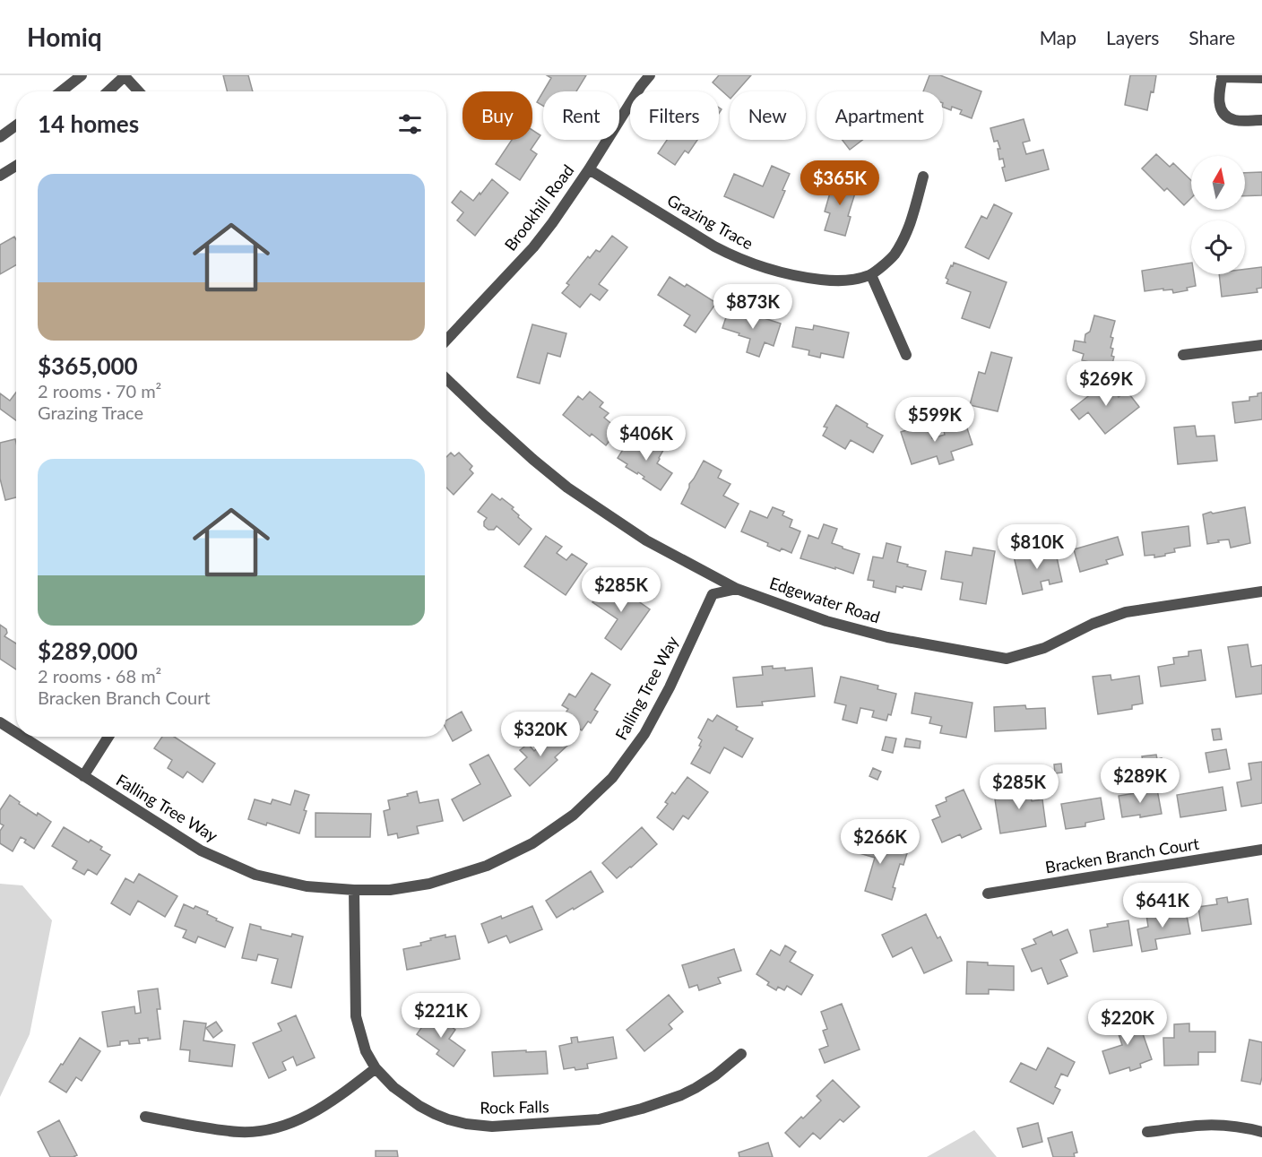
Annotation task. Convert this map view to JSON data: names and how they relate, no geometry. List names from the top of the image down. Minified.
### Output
{"streets":{"street":["Brookhill Road","Grazing Trace","Edgewater Road","Falling Tree Way","Bracken Branch Court","Rock Falls"]},"crossings":[["Brookhill Road","Grazing Trace"],["Edgewater Road","Falling Tree Way"],["Falling Tree Way","Rock Falls"]],"north":"top","page":{"header":"Homiq","nav":["Map","Layers","Share"],"chip":["Buy","Rent","Filters","New","Apartment"],"heading":"14 homes","list":[{"name":"$365,000","note":"2 rooms · 70 m² · Grazing Trace"},{"name":"$289,000","note":"2 rooms · 68 m² · Bracken Branch Court"}],"price":["$365K","$873K","$269K","$599K","$406K","$810K","$285K","$320K","$289K","$285K","$266K","$641K","$221K","$220K"]}}
